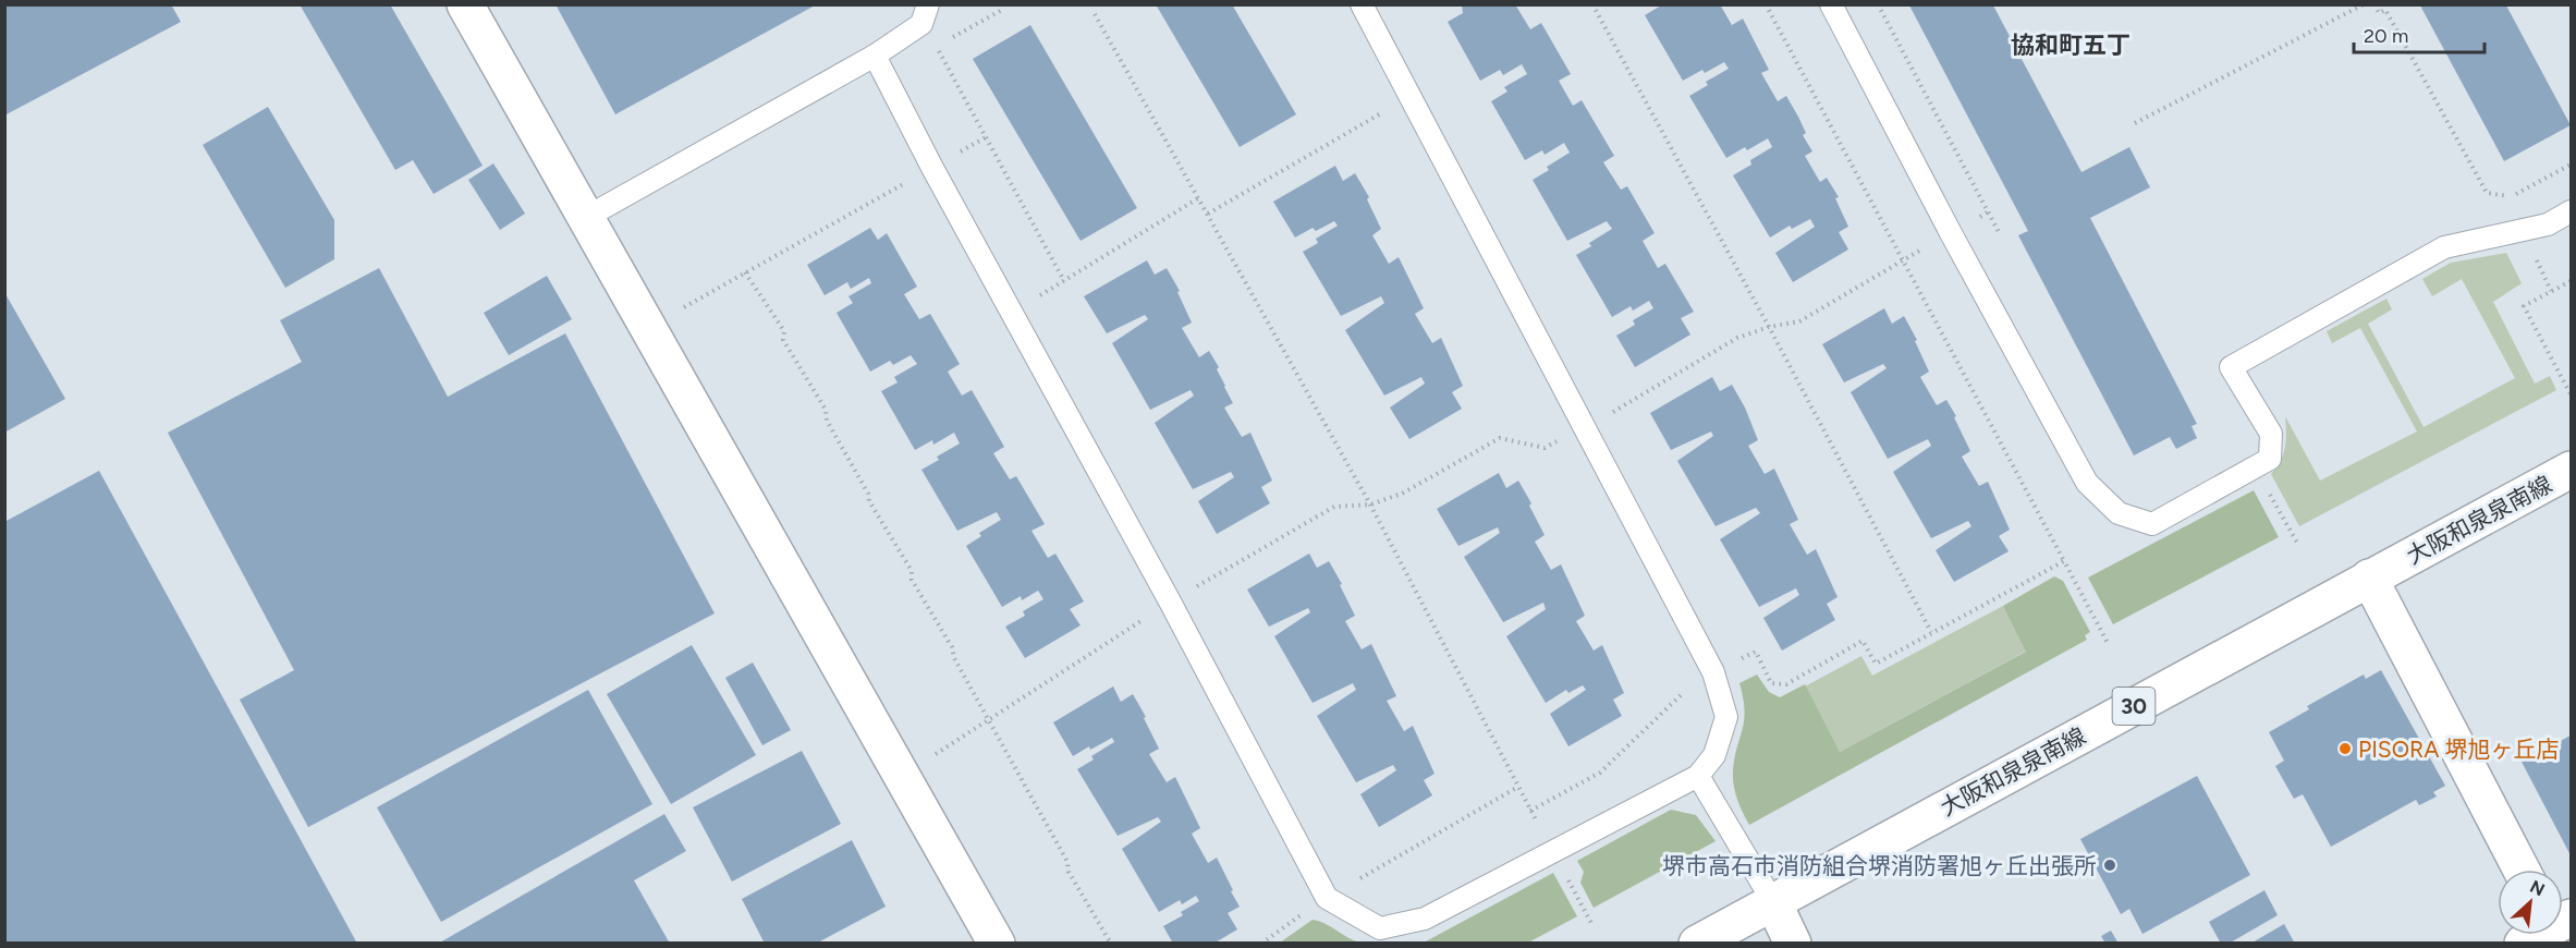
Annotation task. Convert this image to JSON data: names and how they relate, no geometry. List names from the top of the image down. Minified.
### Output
{"streets":{"street":["大阪和泉泉南線","30"]},"districts":["協和町五丁"],"places":["PISORA 堺旭ヶ丘店","堺市高石市消防組合堺消防署旭ヶ丘出張所"],"scale_bar":"20 m","north":"top right"}
